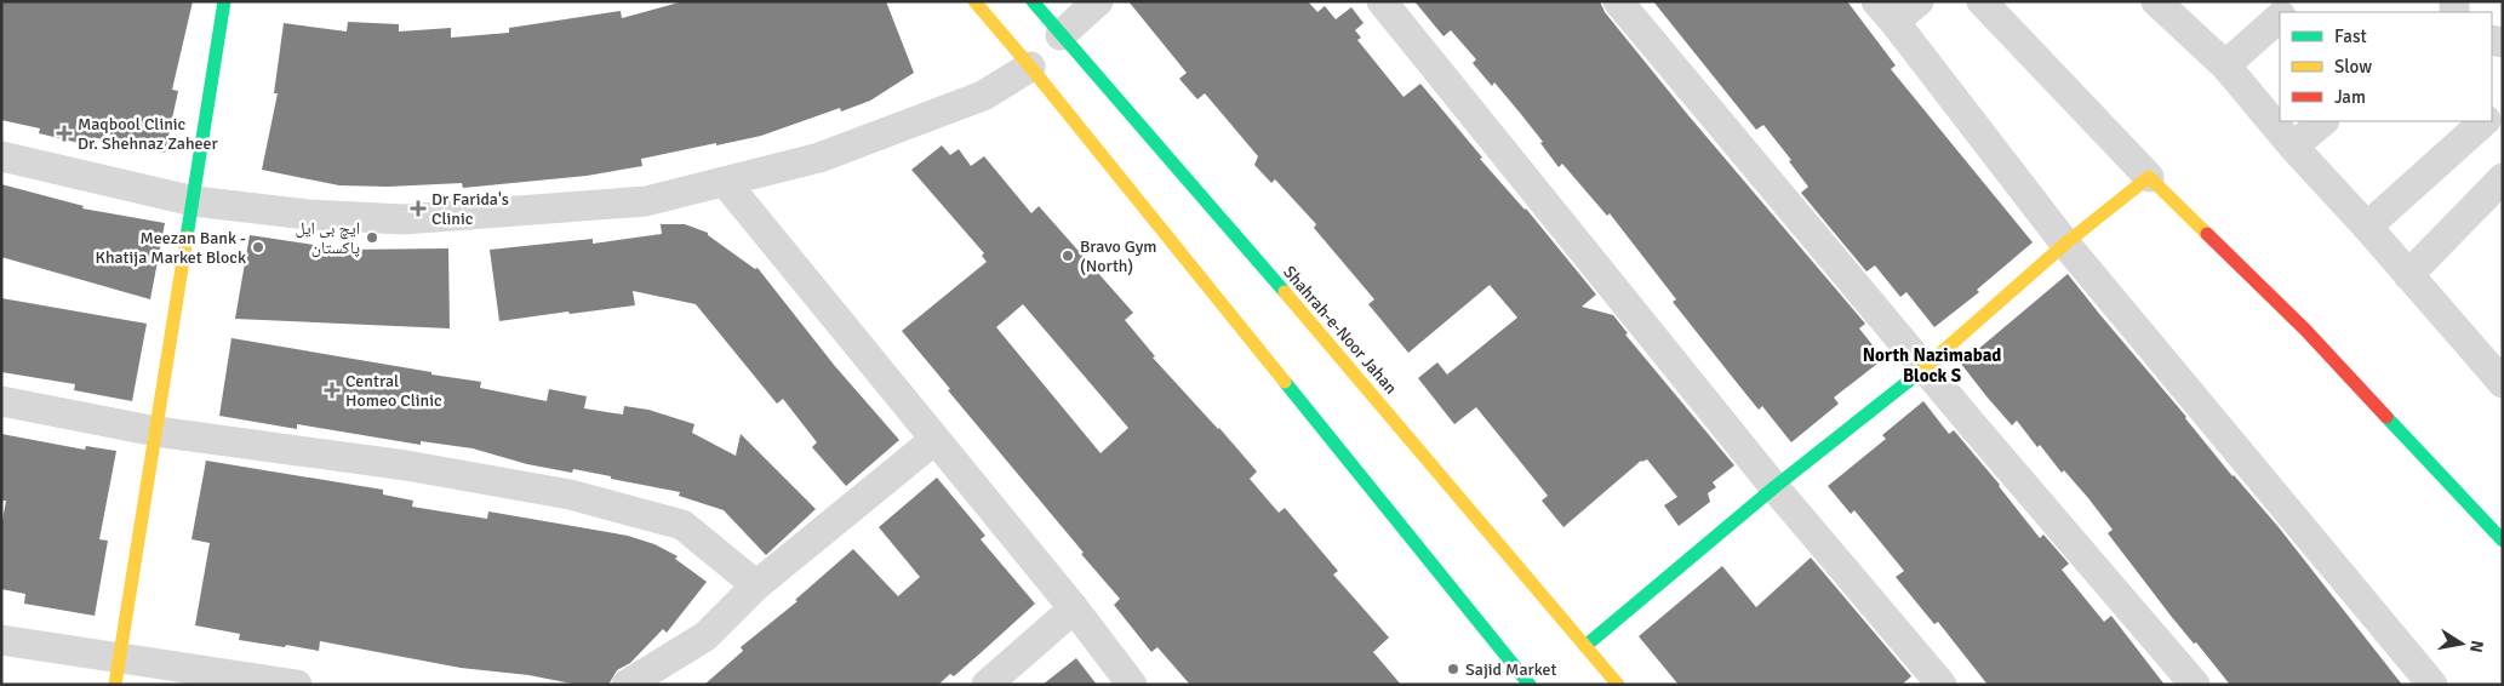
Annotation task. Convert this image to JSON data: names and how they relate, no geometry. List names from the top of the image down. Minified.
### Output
{"streets":{"street":["Shahrah-e-Noor Jahan"]},"districts":["North Nazimabad Block S"],"places":{"health":["Maqbool Clinic Dr. Shehnaz Zaheer","Dr Farida's Clinic","Central Homeo Clinic"],"other":["ایچ بی ایل پاکستان","Meezan Bank - Khatija Market Block","Bravo Gym (North)","Sajid Market"]},"legend":["Fast","Slow","Jam"],"north":"right"}
